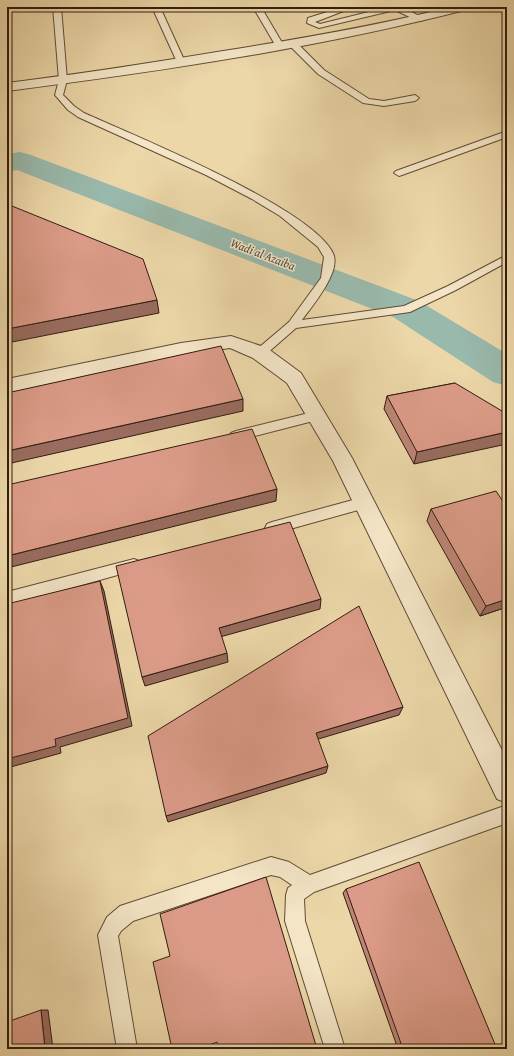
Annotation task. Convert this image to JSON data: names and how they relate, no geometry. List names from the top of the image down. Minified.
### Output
{"water":["Wadi al Azaiba"]}
